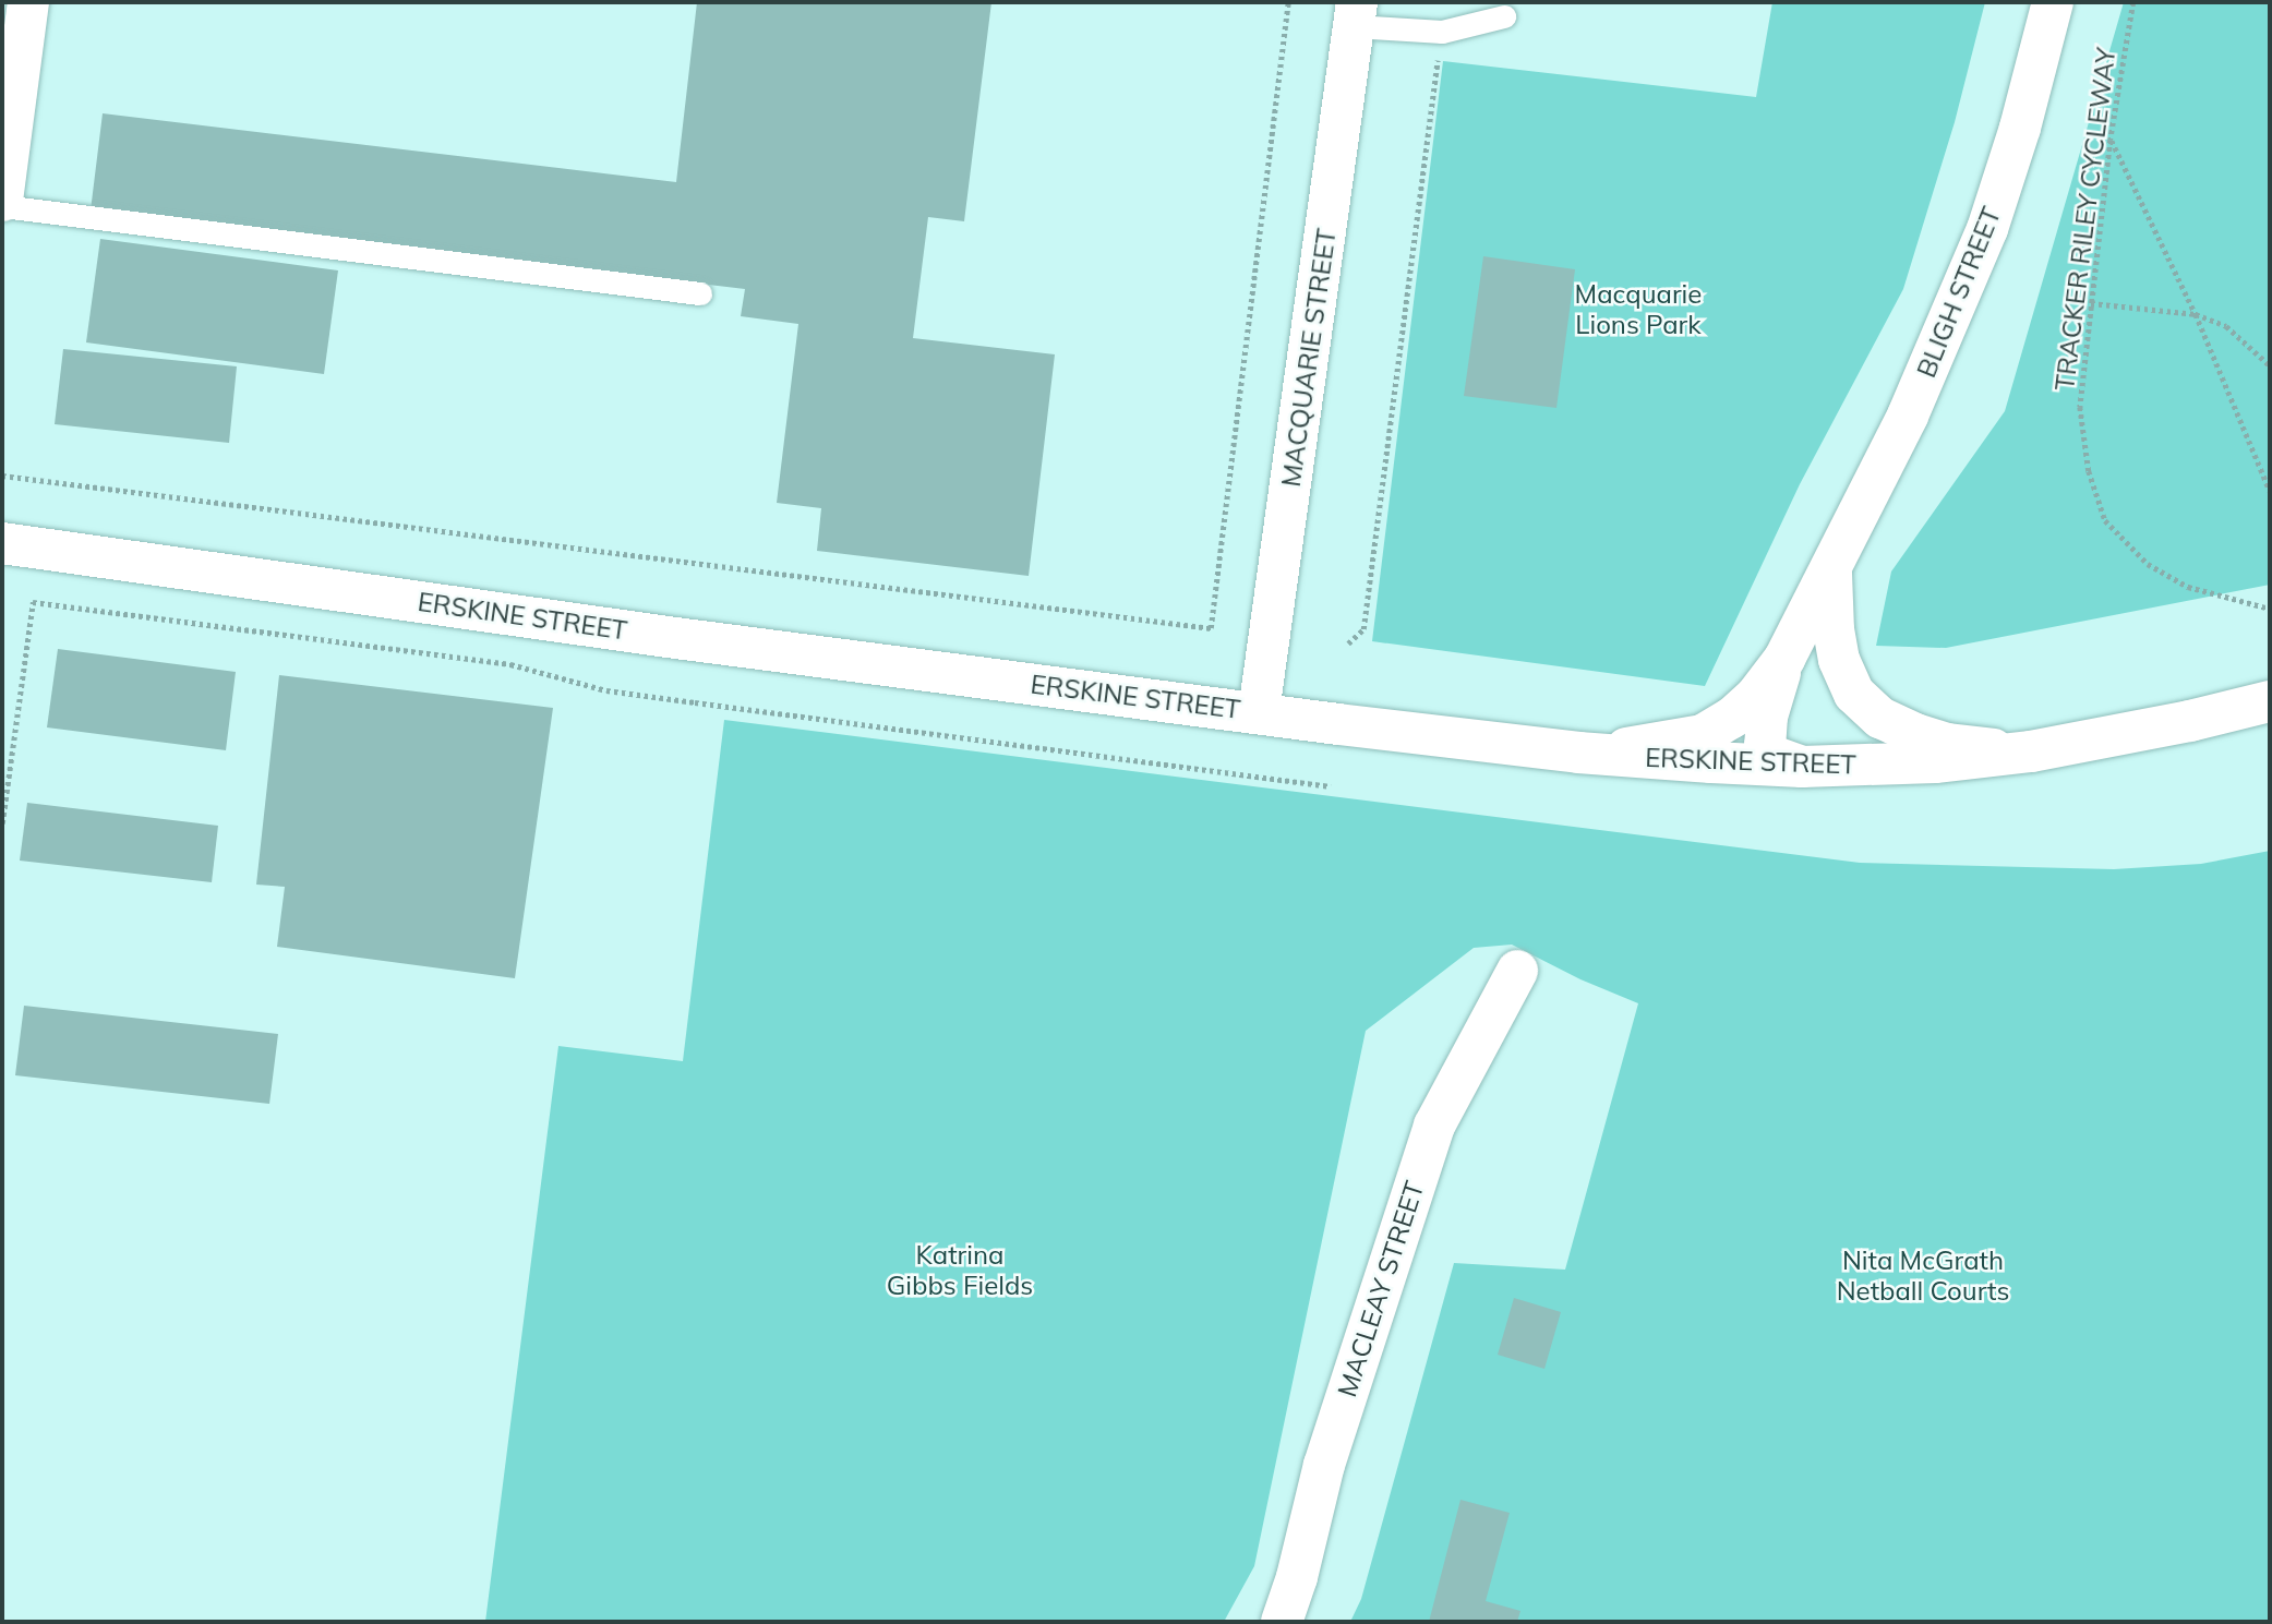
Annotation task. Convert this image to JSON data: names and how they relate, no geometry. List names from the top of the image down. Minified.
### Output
{"streets":{"main road":["BLIGH STREET","MACQUARIE STREET","ERSKINE STREET","MACLEAY STREET"],"path":["TRACKER RILEY CYCLEWAY"]},"crossings":[["BLIGH STREET","ERSKINE STREET"],["MACQUARIE STREET","ERSKINE STREET"]],"parks":["Macquarie Lions Park","Katrina Gibbs Fields","Nita McGrath Netball Courts"]}
